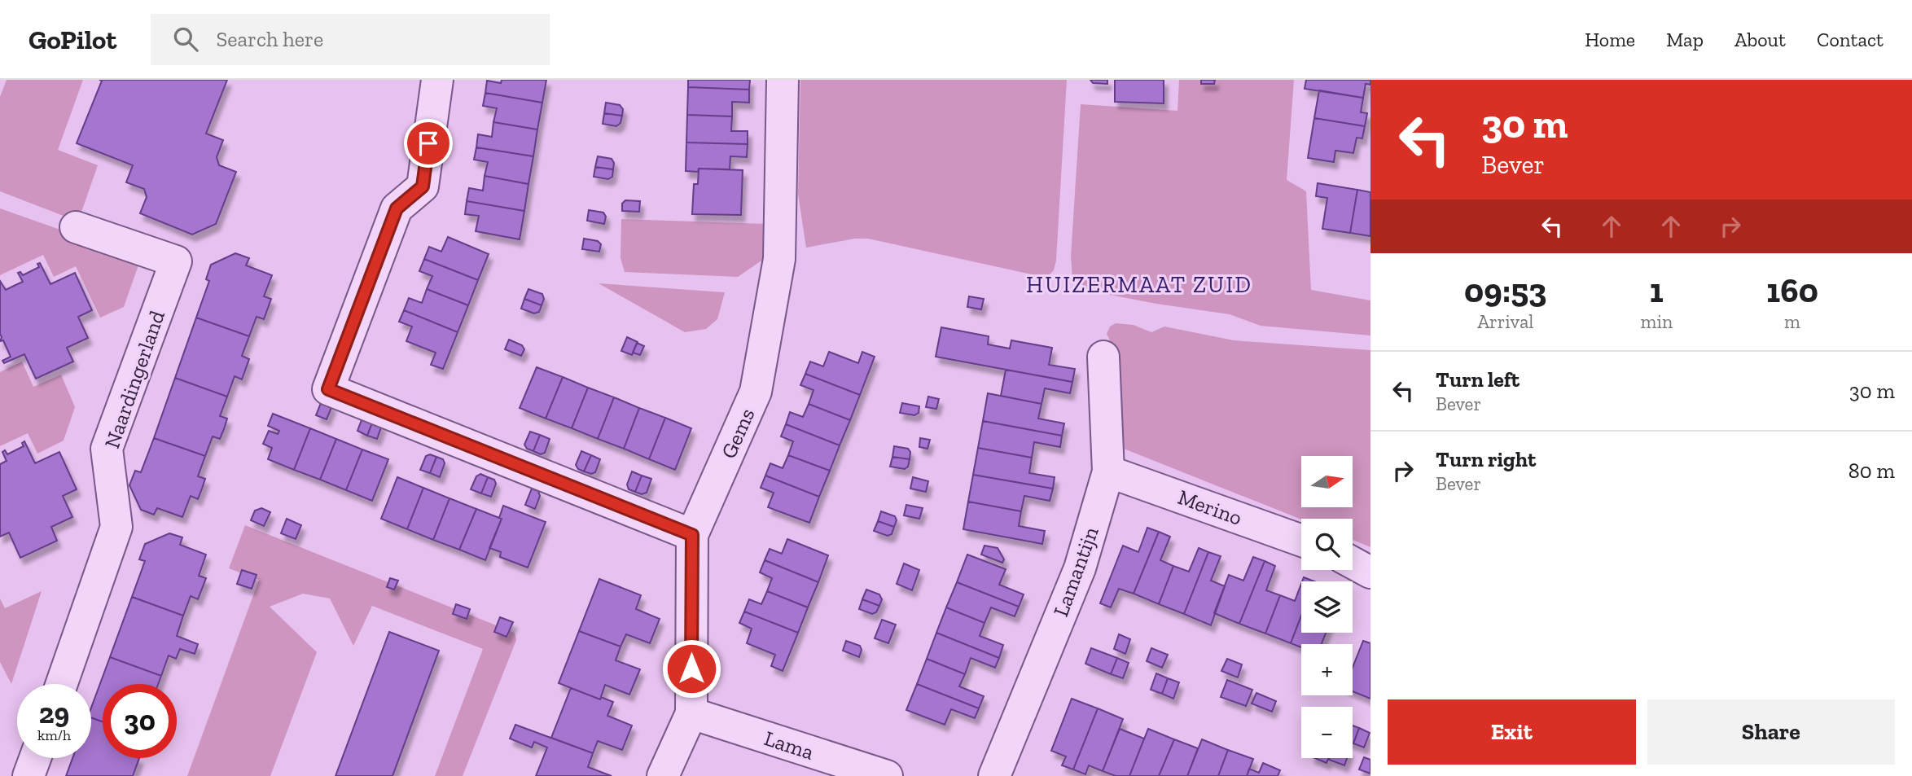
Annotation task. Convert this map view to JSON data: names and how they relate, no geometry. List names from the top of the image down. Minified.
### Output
{"streets":{"street":["Naardingerland","Gems","Merino","Lamantijn","Lama"]},"crossings":[["Gems","Lama"],["Merino","Lamantijn"]],"districts":["HUIZERMAAT ZUID"],"north":"right","page":{"header":"GoPilot","search":"Search here","nav":["Home","Map","About","Contact"],"turn":["30 m","Bever"],"eta":["09:53","Arrival","1","min","160","m"],"list":[{"name":"Turn left","note":"Bever","value":"30 m"},{"name":"Turn right","note":"Bever","value":"80 m"}],"map_buttons":["+","−"],"speed":"29 km/h","limit":"30","buttons":["Exit","Share"]}}
